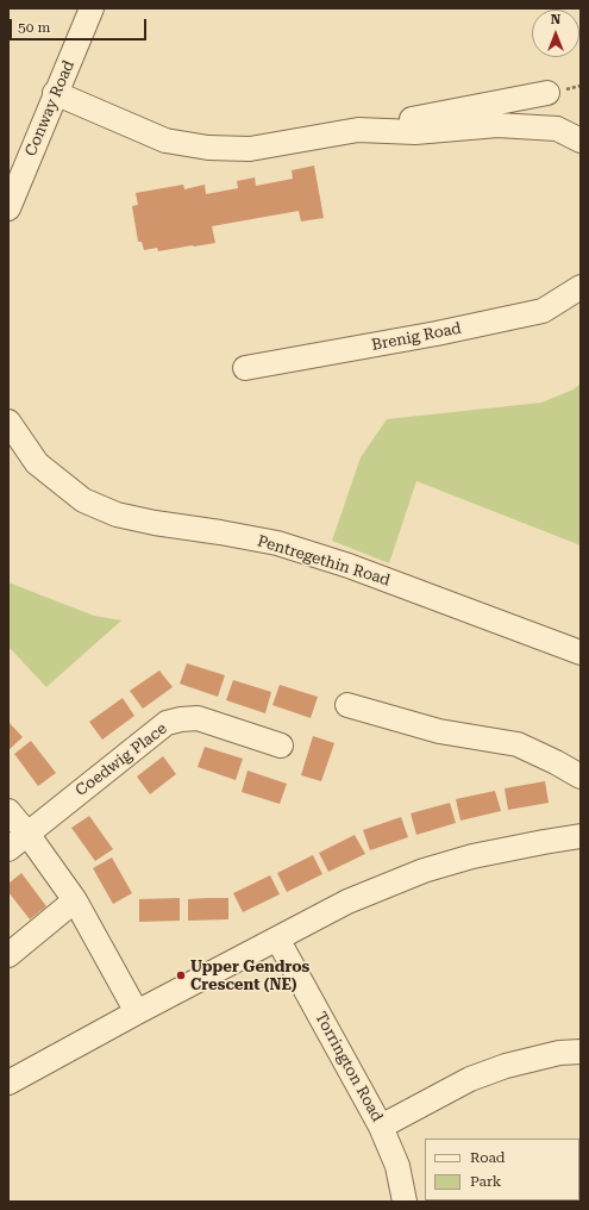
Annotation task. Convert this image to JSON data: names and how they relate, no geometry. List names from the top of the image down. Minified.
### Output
{"streets":{"street":["Conway Road","Brenig Road","Pentregethin Road","Coedwig Place","Torrington Road"]},"places":["Upper Gendros Crescent (NE)"],"legend":["Road","Park"],"scale_bar":"50 m","north":"top"}
